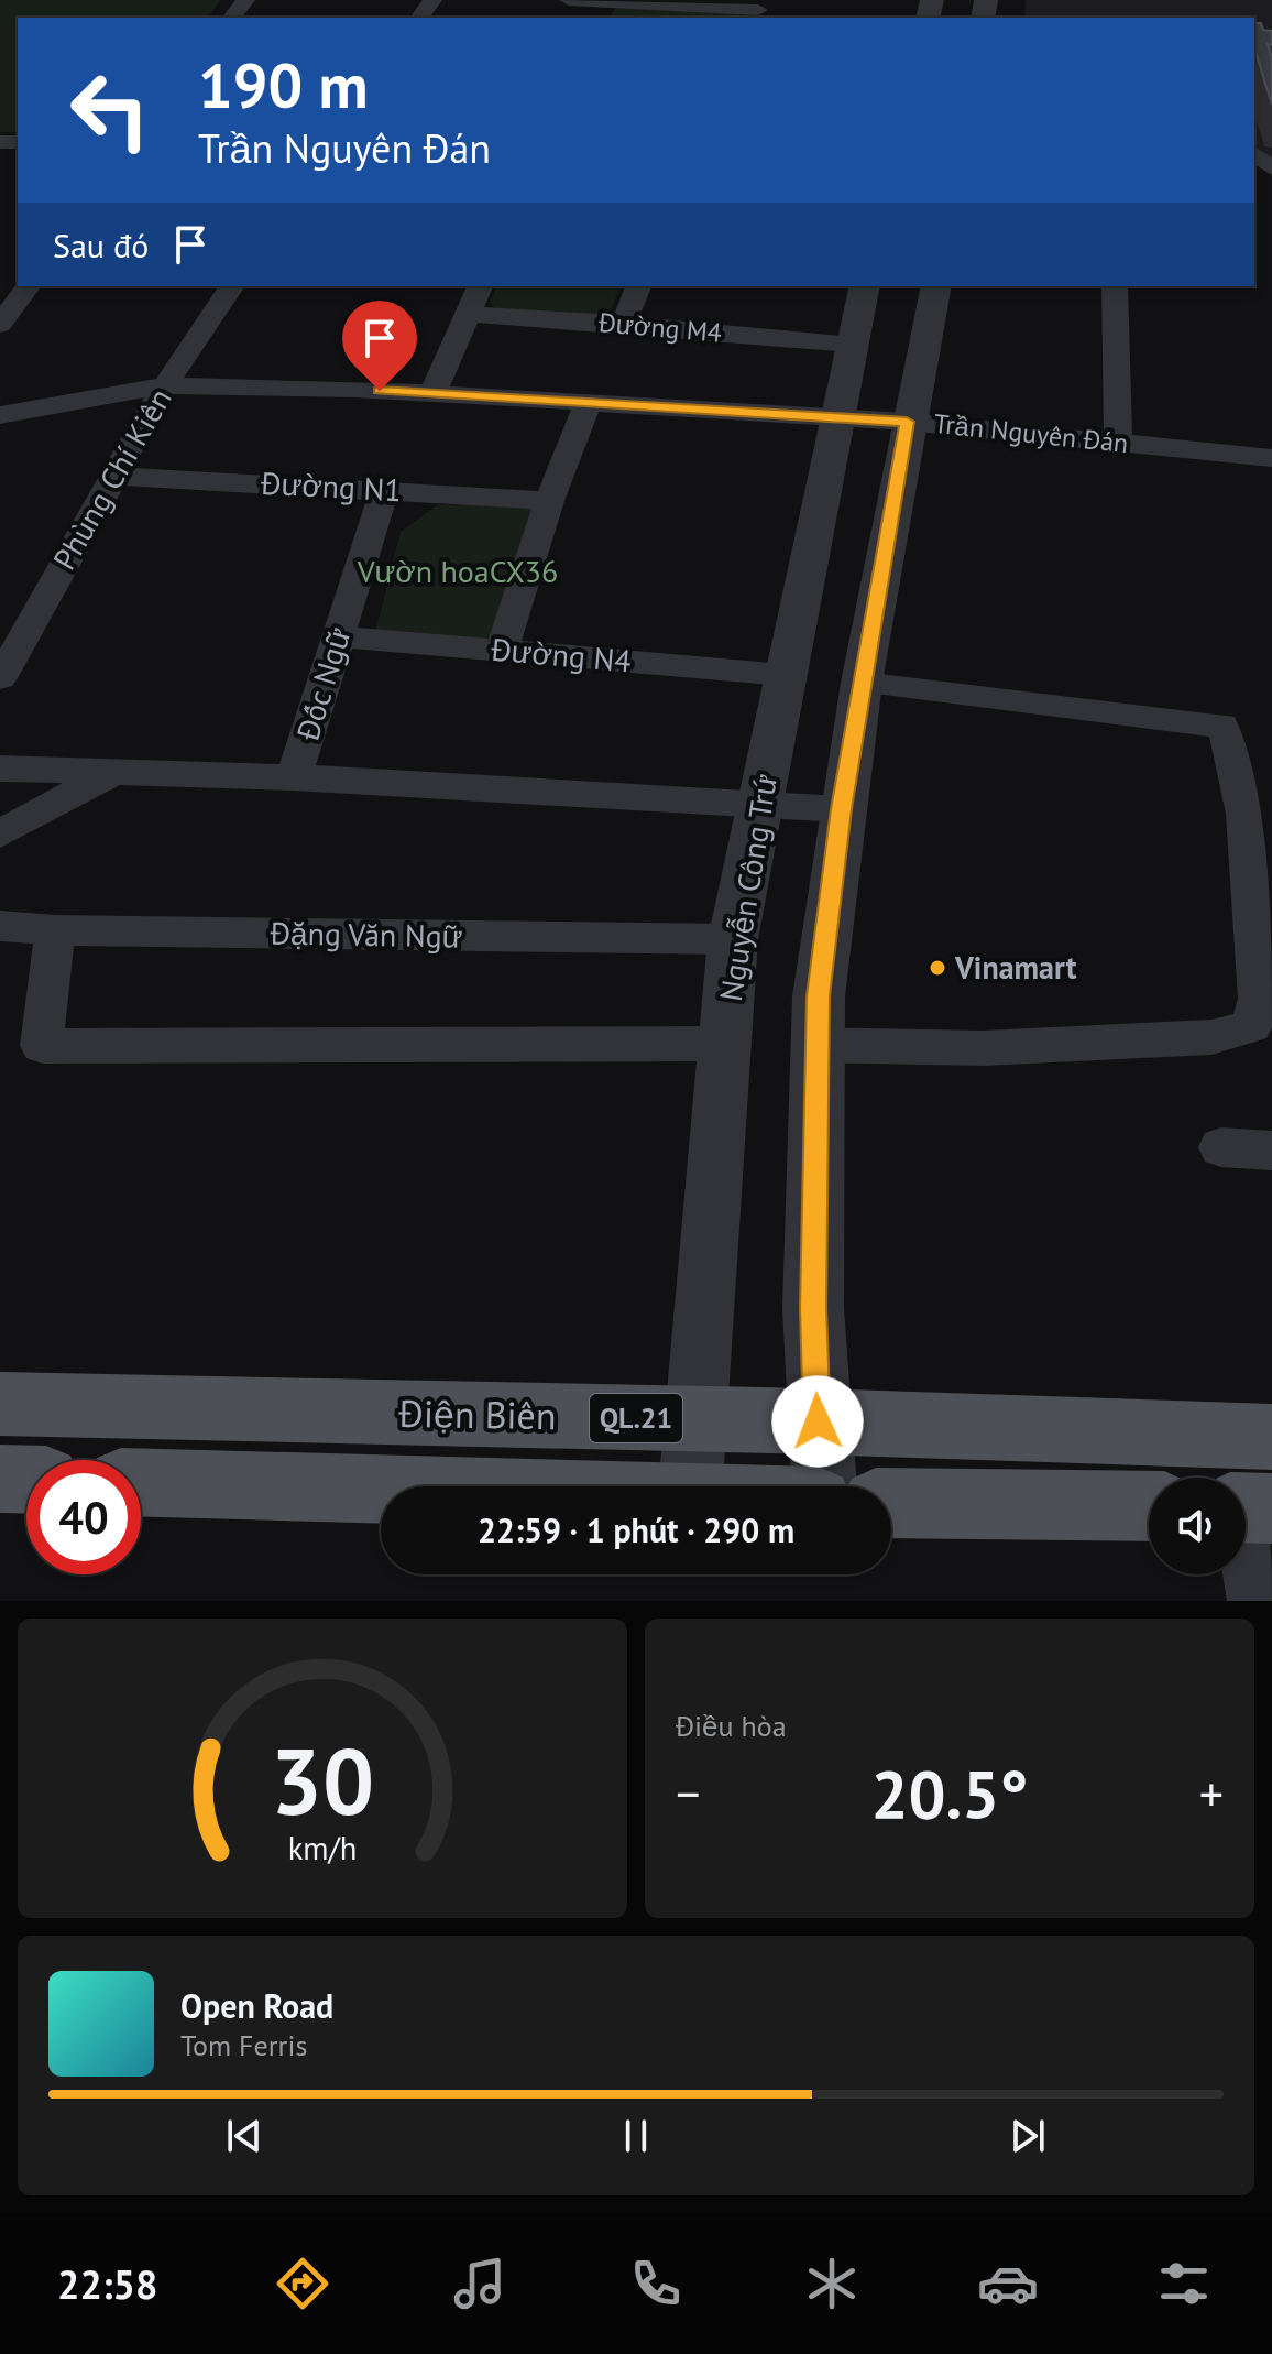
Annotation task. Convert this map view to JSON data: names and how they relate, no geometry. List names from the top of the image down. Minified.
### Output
{"streets":{"main road":["Điện Biên","QL.21"],"street":["Đường M4","Trần Nguyên Đán","Phùng Chí Kiên","Đường N1","Đường N4","Đốc Ngữ","Nguyễn Công Trứ","Đặng Văn Ngữ"]},"crossings":[["Đường M4","Nguyễn Công Trứ"],["Trần Nguyên Đán","Phùng Chí Kiên"],["Trần Nguyên Đán","Nguyễn Công Trứ"],["Phùng Chí Kiên","Đường N1"],["Đường N1","Đốc Ngữ"],["Đường N4","Đốc Ngữ"],["Đường N4","Nguyễn Công Trứ"],["Nguyễn Công Trứ","Đặng Văn Ngữ"],["Nguyễn Công Trứ","Điện Biên"]],"parks":["Vườn hoaCX36"],"places":["Vinamart"],"page":{"turn":["190 m","Trần Nguyên Đán"],"then":"Sau đó","limit":"40","trip":"22:59 · 1 phút · 290 m","tile":"Điều hòa","heat":["−","20.5°","+"],"song":["Open Road","Tom Ferris"],"tabs":"22:58","gauge":["30","km/h"]}}
